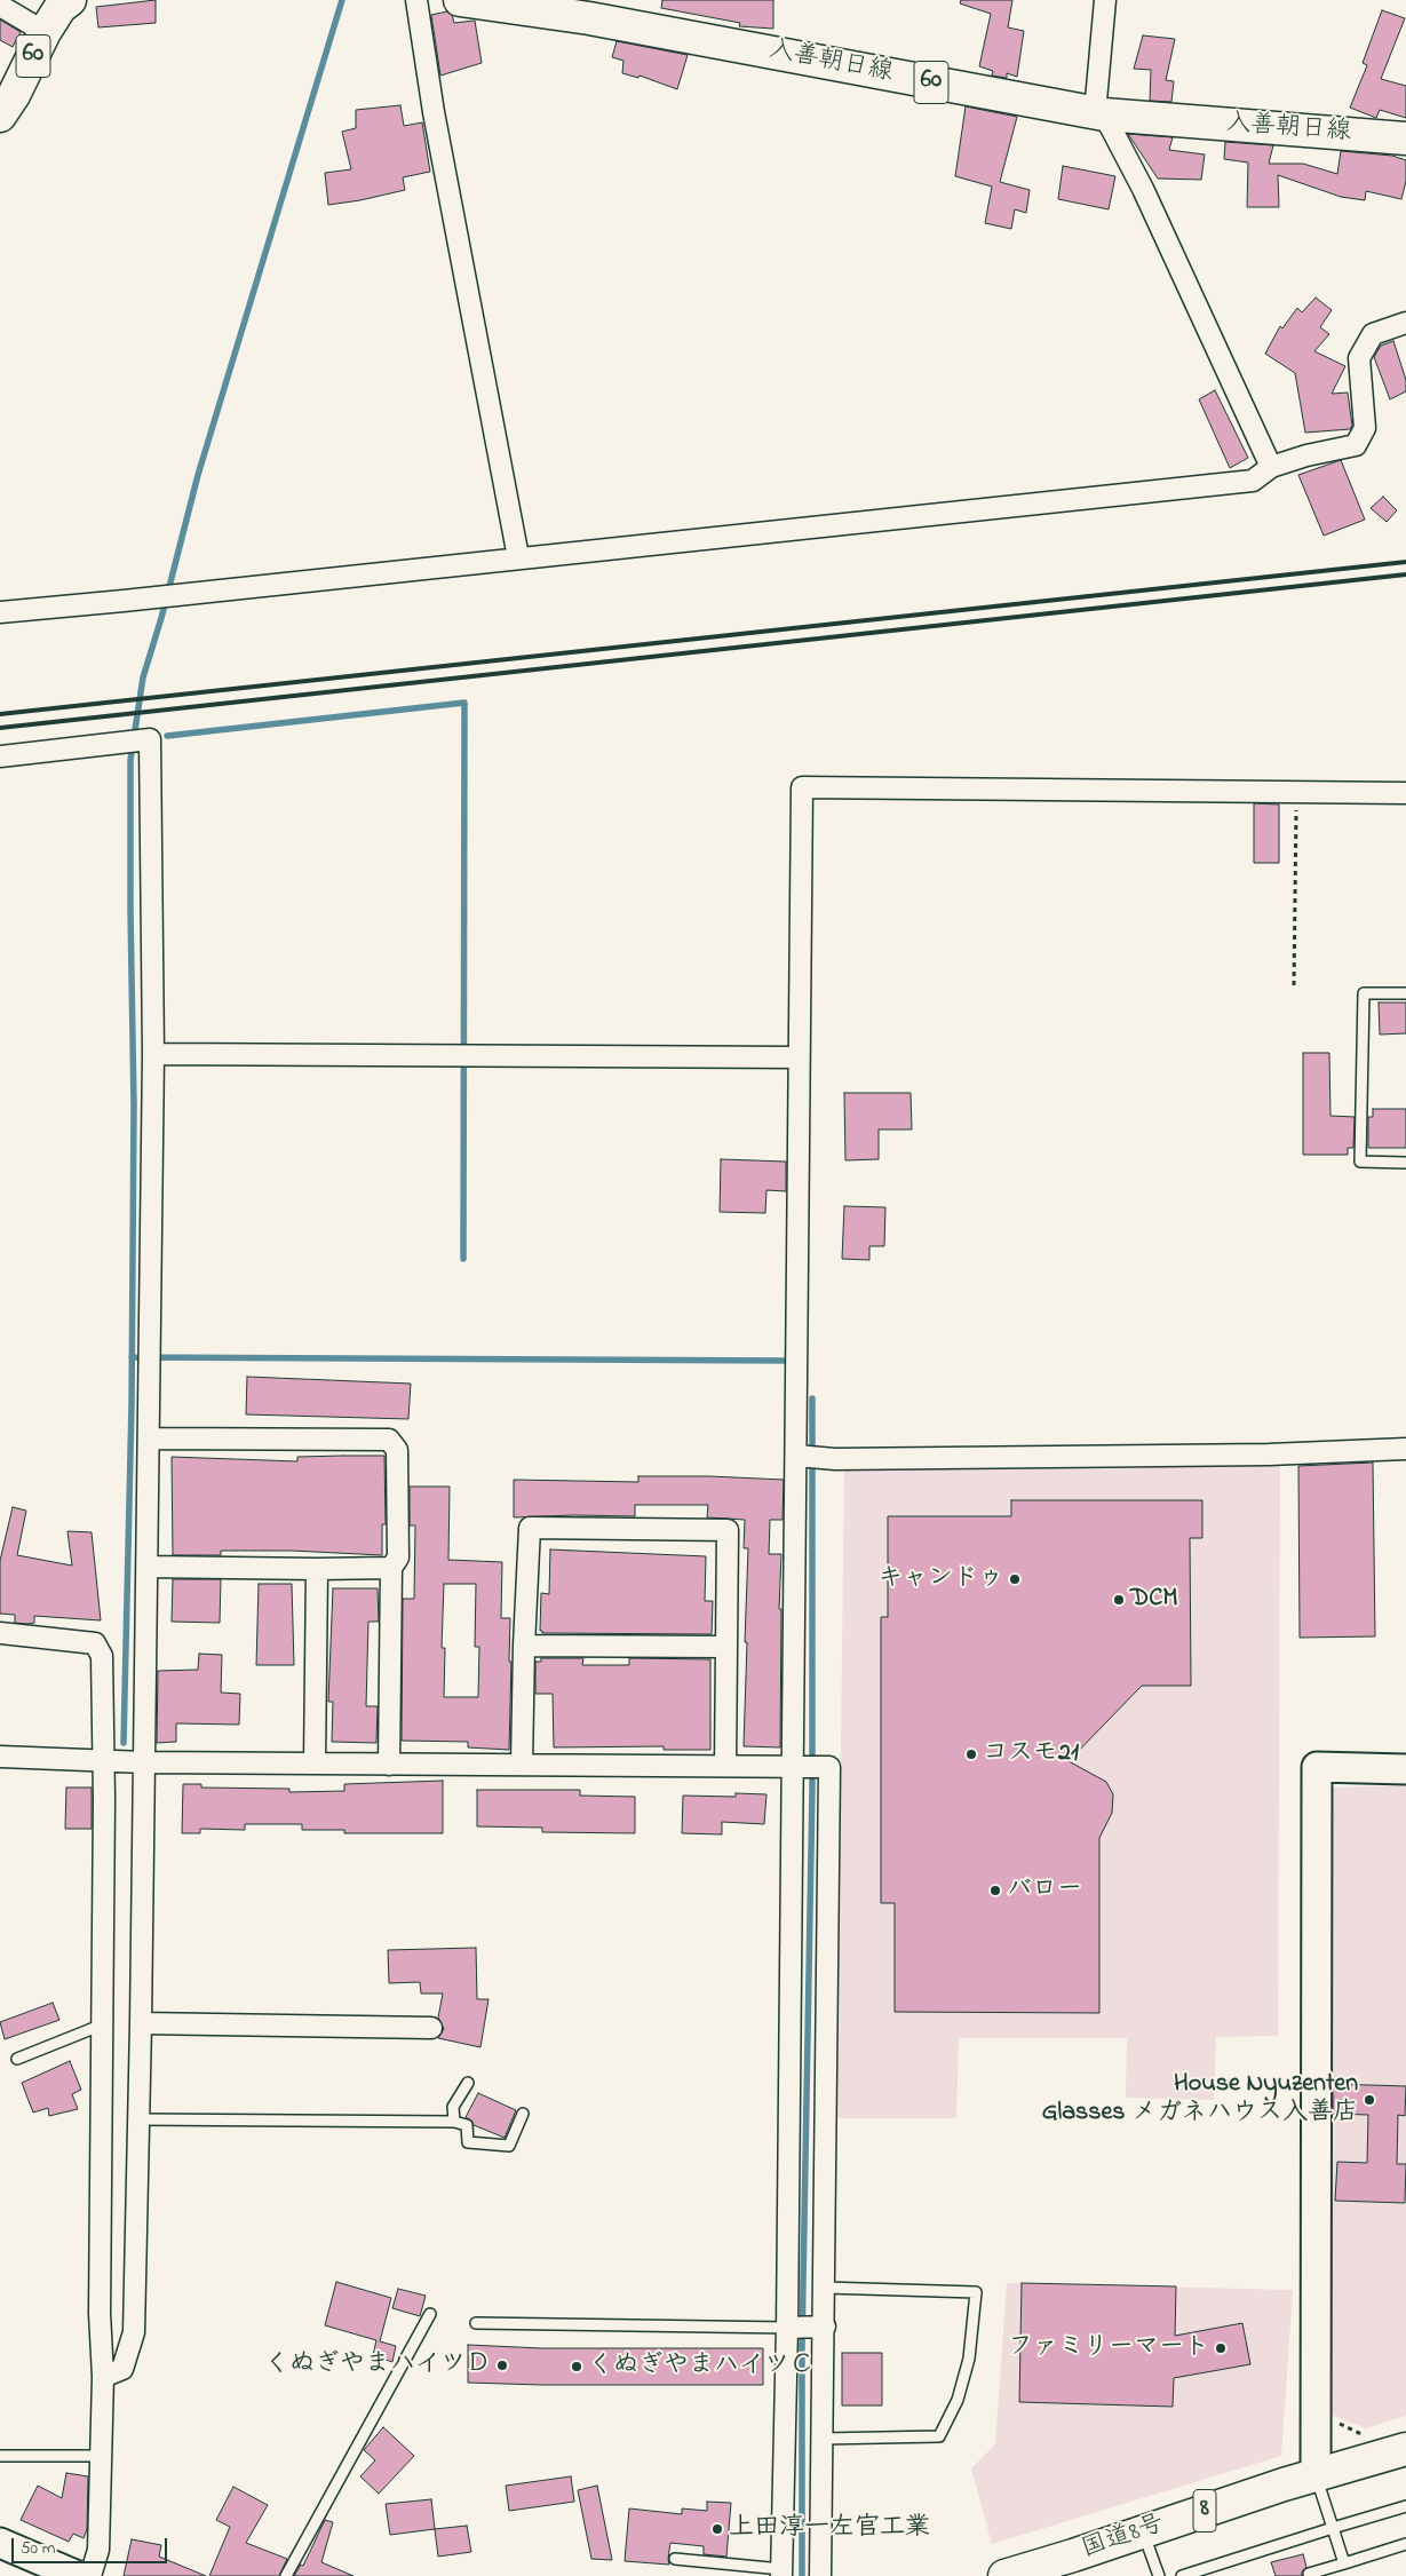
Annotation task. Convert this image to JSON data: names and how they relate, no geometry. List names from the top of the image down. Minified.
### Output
{"streets":{"main road":["60","入善朝日線","8","国道8号"]},"places":["キャンドゥ","DCM","コスモ21","バロー","House Nyuzenten Glasses メガネハウス入善店","ファミリーマート","くぬぎやまハイツＤ","くぬぎやまハイツＣ","上田淳一左官工業"],"scale_bar":"50 m"}
